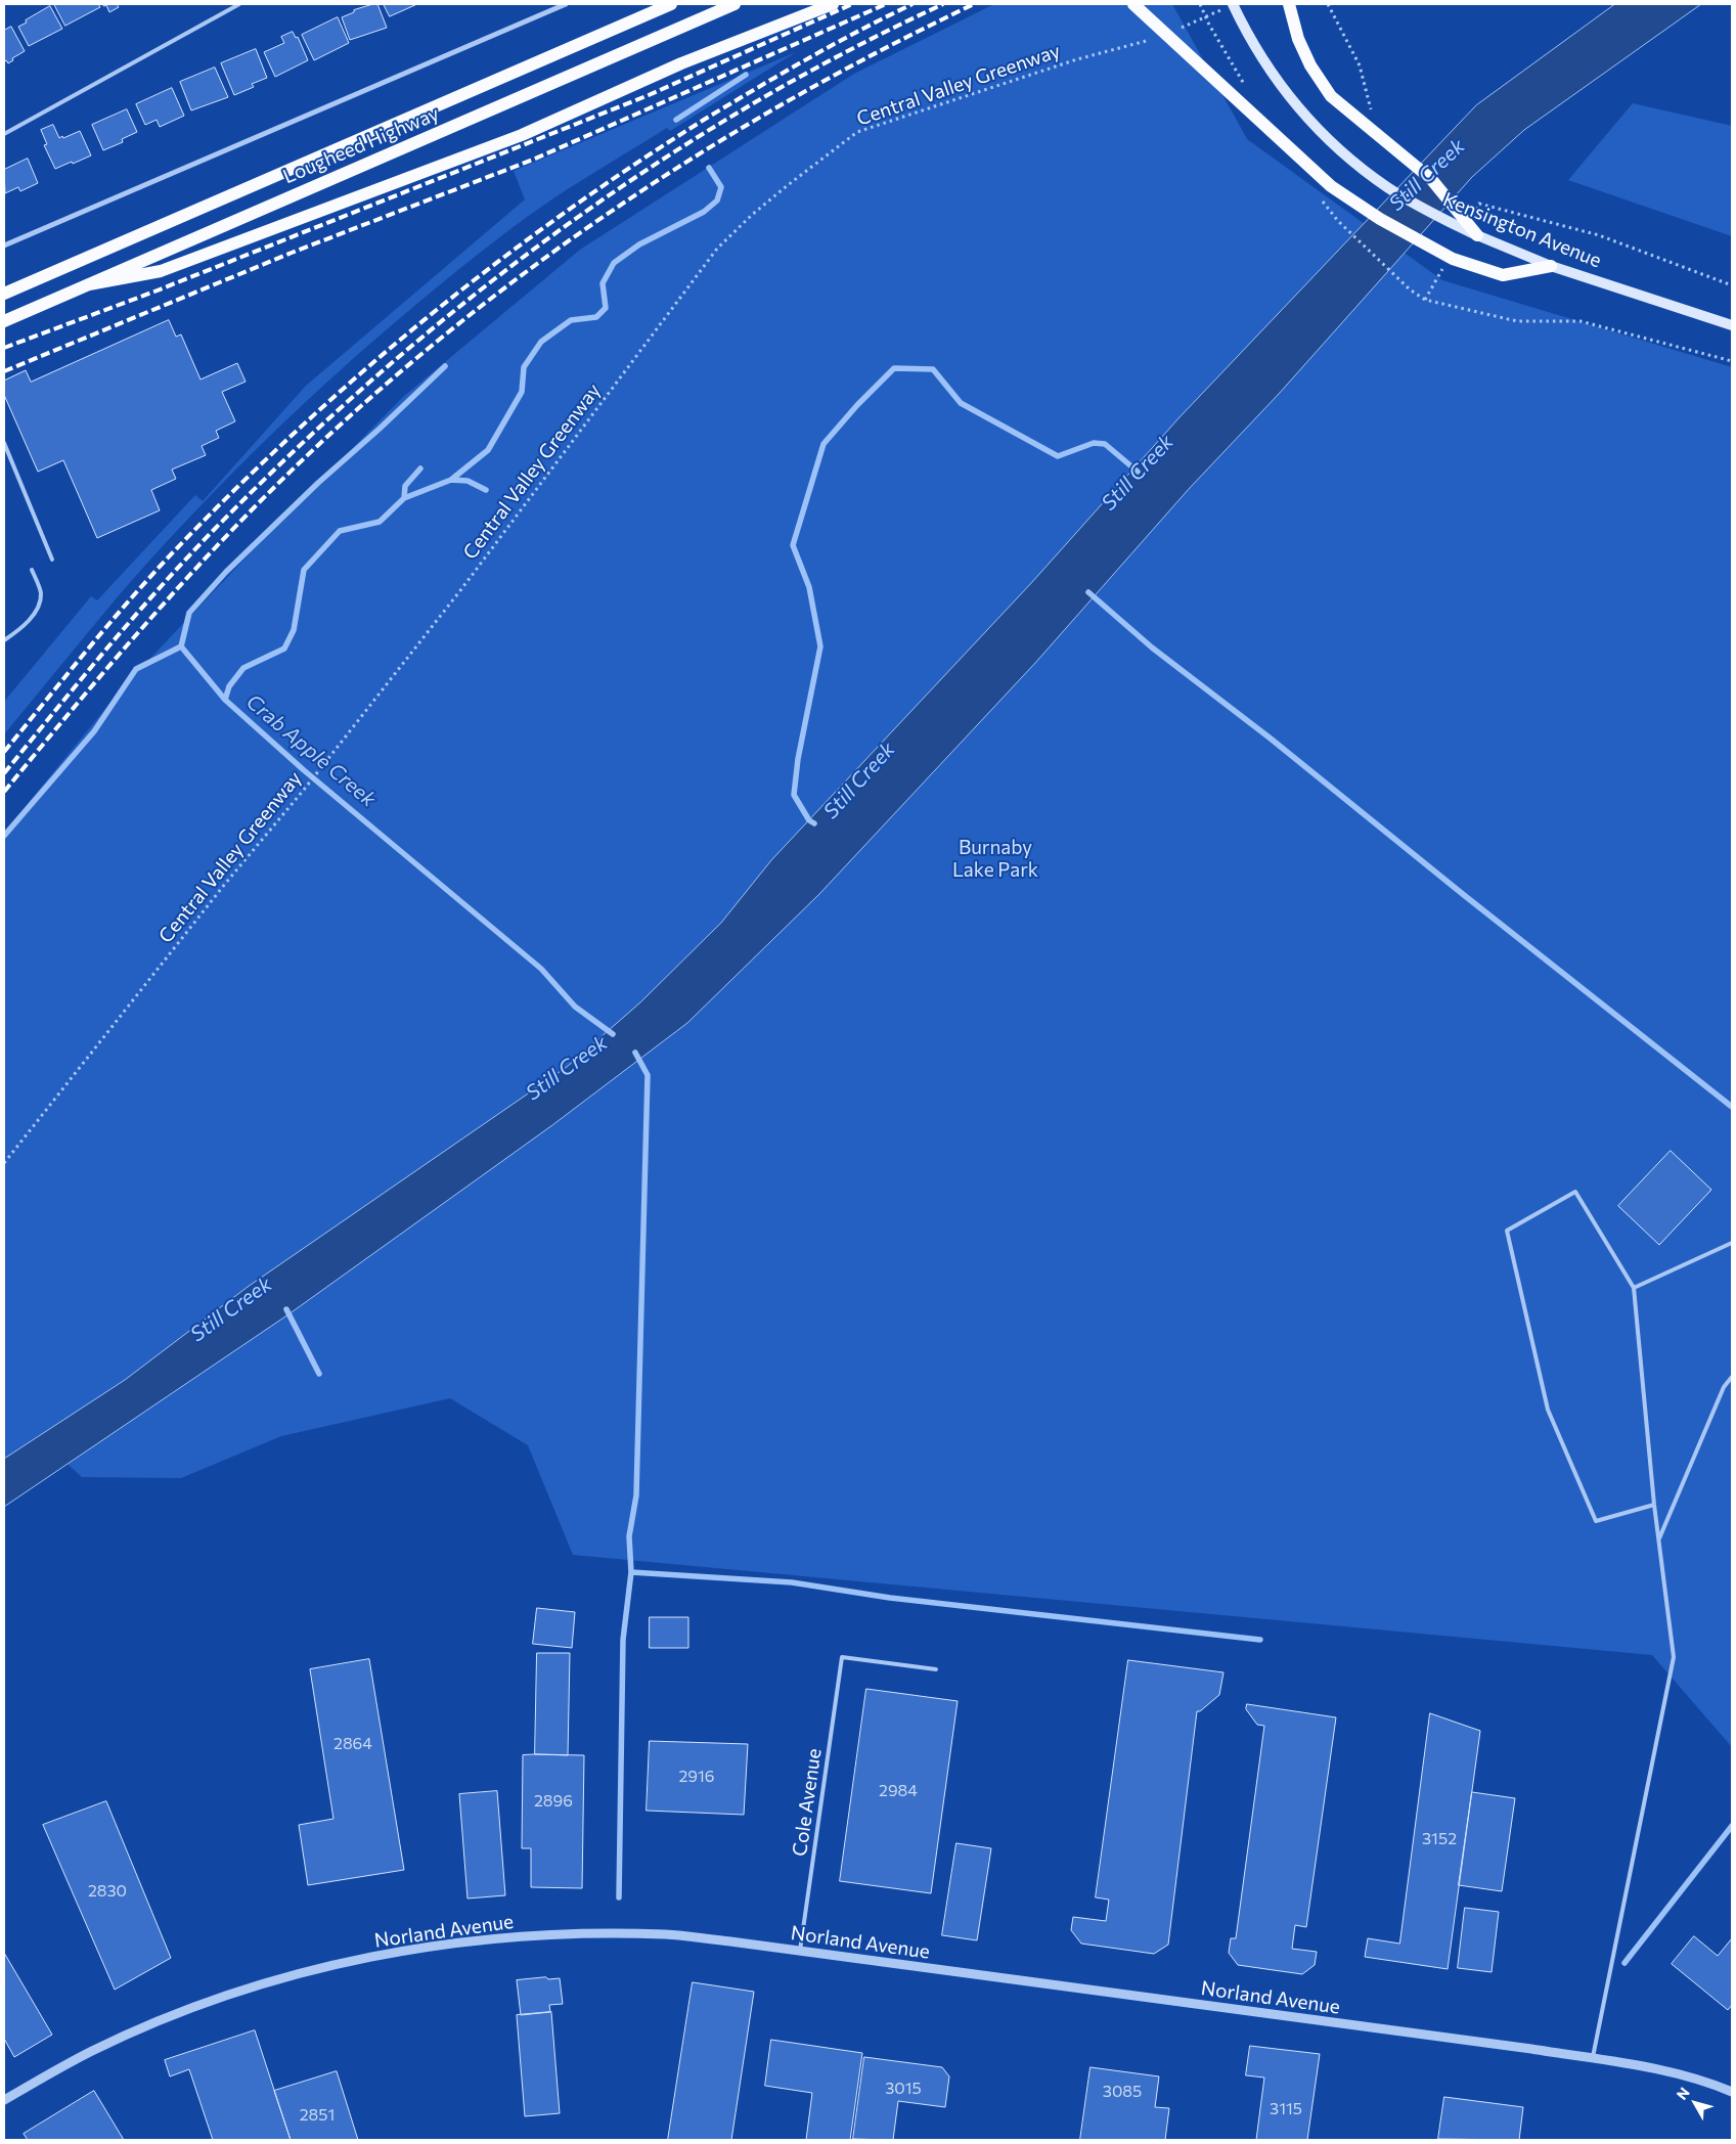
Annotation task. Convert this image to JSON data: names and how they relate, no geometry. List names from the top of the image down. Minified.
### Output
{"streets":{"main road":["Lougheed Highway","Kensington Avenue"],"street":["Norland Avenue"],"lane":["Cole Avenue"],"path":["Central Valley Greenway"]},"crossings":[["Cole Avenue","Norland Avenue"]],"water":["Still Creek","Crab Apple Creek"],"parks":["Burnaby Lake Park"],"house_numbers":["2864","2916","2984","2896","3152","2830","3015","3085","3115","2851"],"north":"top left"}
